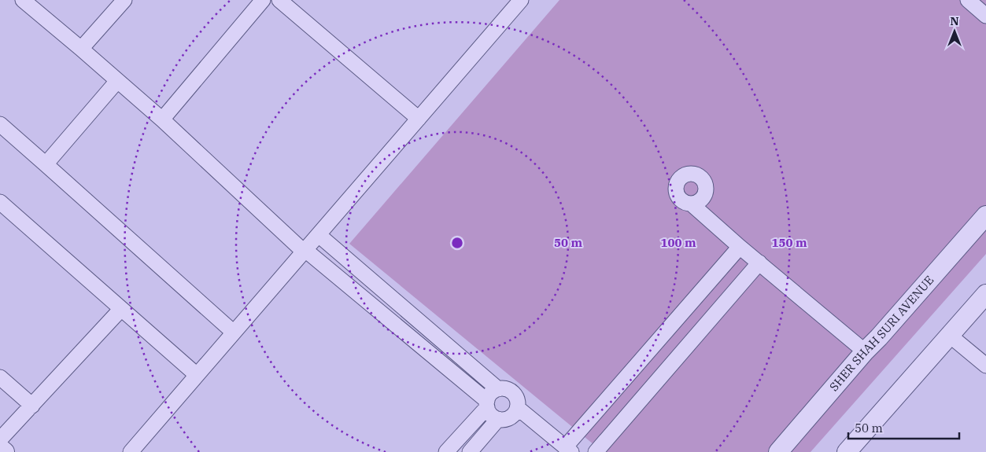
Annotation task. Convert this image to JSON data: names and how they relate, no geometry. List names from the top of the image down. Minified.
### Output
{"streets":{"street":["SHER SHAH SURI AVENUE"]},"scale_bar":"50 m","north":"top","rings":["50 m","100 m","150 m"]}
